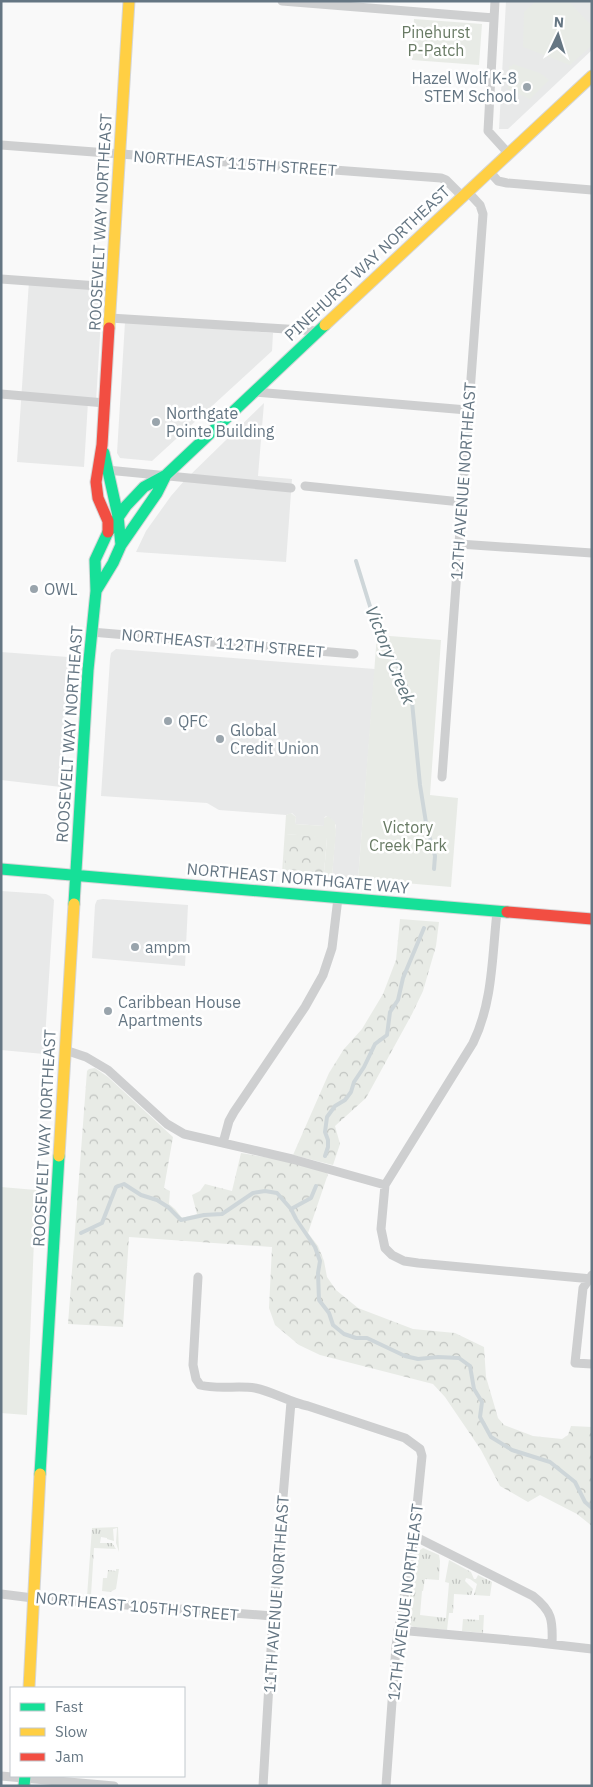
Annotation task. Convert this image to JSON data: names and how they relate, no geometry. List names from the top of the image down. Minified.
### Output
{"streets":{"main road":["ROOSEVELT WAY NORTHEAST","PINEHURST WAY NORTHEAST","NORTHEAST NORTHGATE WAY"],"street":["NORTHEAST 115TH STREET","12TH AVENUE NORTHEAST","NORTHEAST 112TH STREET","11TH AVENUE NORTHEAST","NORTHEAST 105TH STREET"]},"crossings":[["NORTHEAST 115TH STREET","ROOSEVELT WAY NORTHEAST"],["NORTHEAST 115TH STREET","PINEHURST WAY NORTHEAST"],["NORTHEAST 115TH STREET","12TH AVENUE NORTHEAST"],["ROOSEVELT WAY NORTHEAST","PINEHURST WAY NORTHEAST"],["ROOSEVELT WAY NORTHEAST","NORTHEAST 112TH STREET"],["ROOSEVELT WAY NORTHEAST","NORTHEAST NORTHGATE WAY"],["ROOSEVELT WAY NORTHEAST","NORTHEAST 105TH STREET"],["PINEHURST WAY NORTHEAST","12TH AVENUE NORTHEAST"],["12TH AVENUE NORTHEAST","11TH AVENUE NORTHEAST"],["11TH AVENUE NORTHEAST","NORTHEAST 105TH STREET"]],"water":["Victory Creek"],"parks":["Pinehurst P-Patch","Victory Creek Park"],"places":["Hazel Wolf K-8 STEM School","Northgate Pointe Building","OWL","QFC","Global Credit Union","ampm","Caribbean House Apartments"],"legend":["Fast","Slow","Jam"],"north":"top"}
